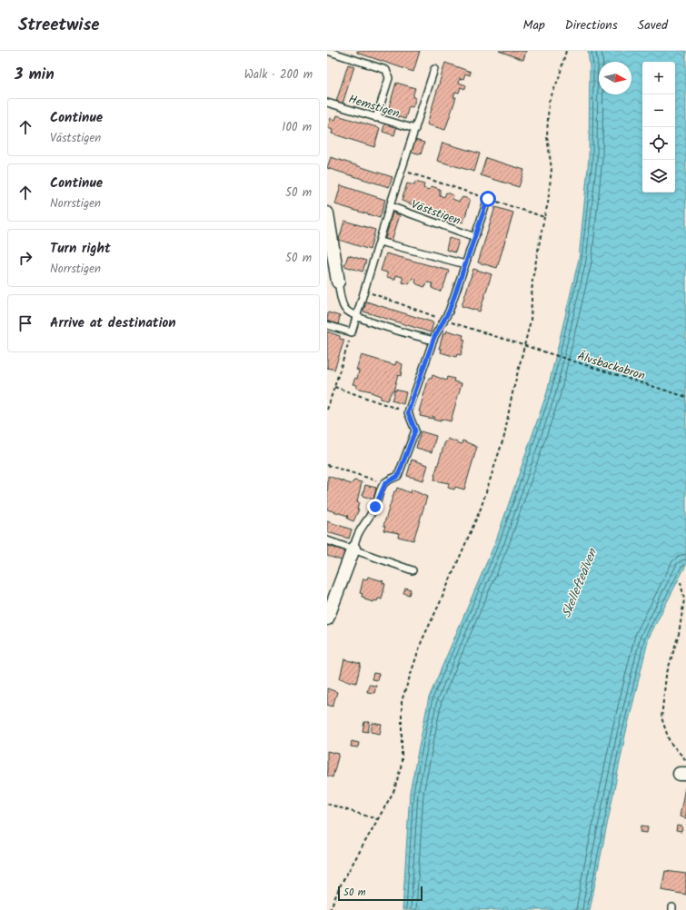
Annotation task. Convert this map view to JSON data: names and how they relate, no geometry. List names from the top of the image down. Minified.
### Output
{"streets":{"lane":["Hemstigen","Väststigen"],"path":["Älvsbackabron"]},"water":["Skellefteälven"],"scale_bar":"50 m","north":"right","page":{"header":"Streetwise","nav":["Map","Directions","Saved"],"heading":["3 min","Walk · 200 m"],"map_buttons":["+","−"],"list":[["Continue","Väststigen","100 m"],["Continue","Norrstigen","50 m"],["Turn right","Norrstigen","50 m"],"Arrive at destination"],"scale":"50 m"}}
